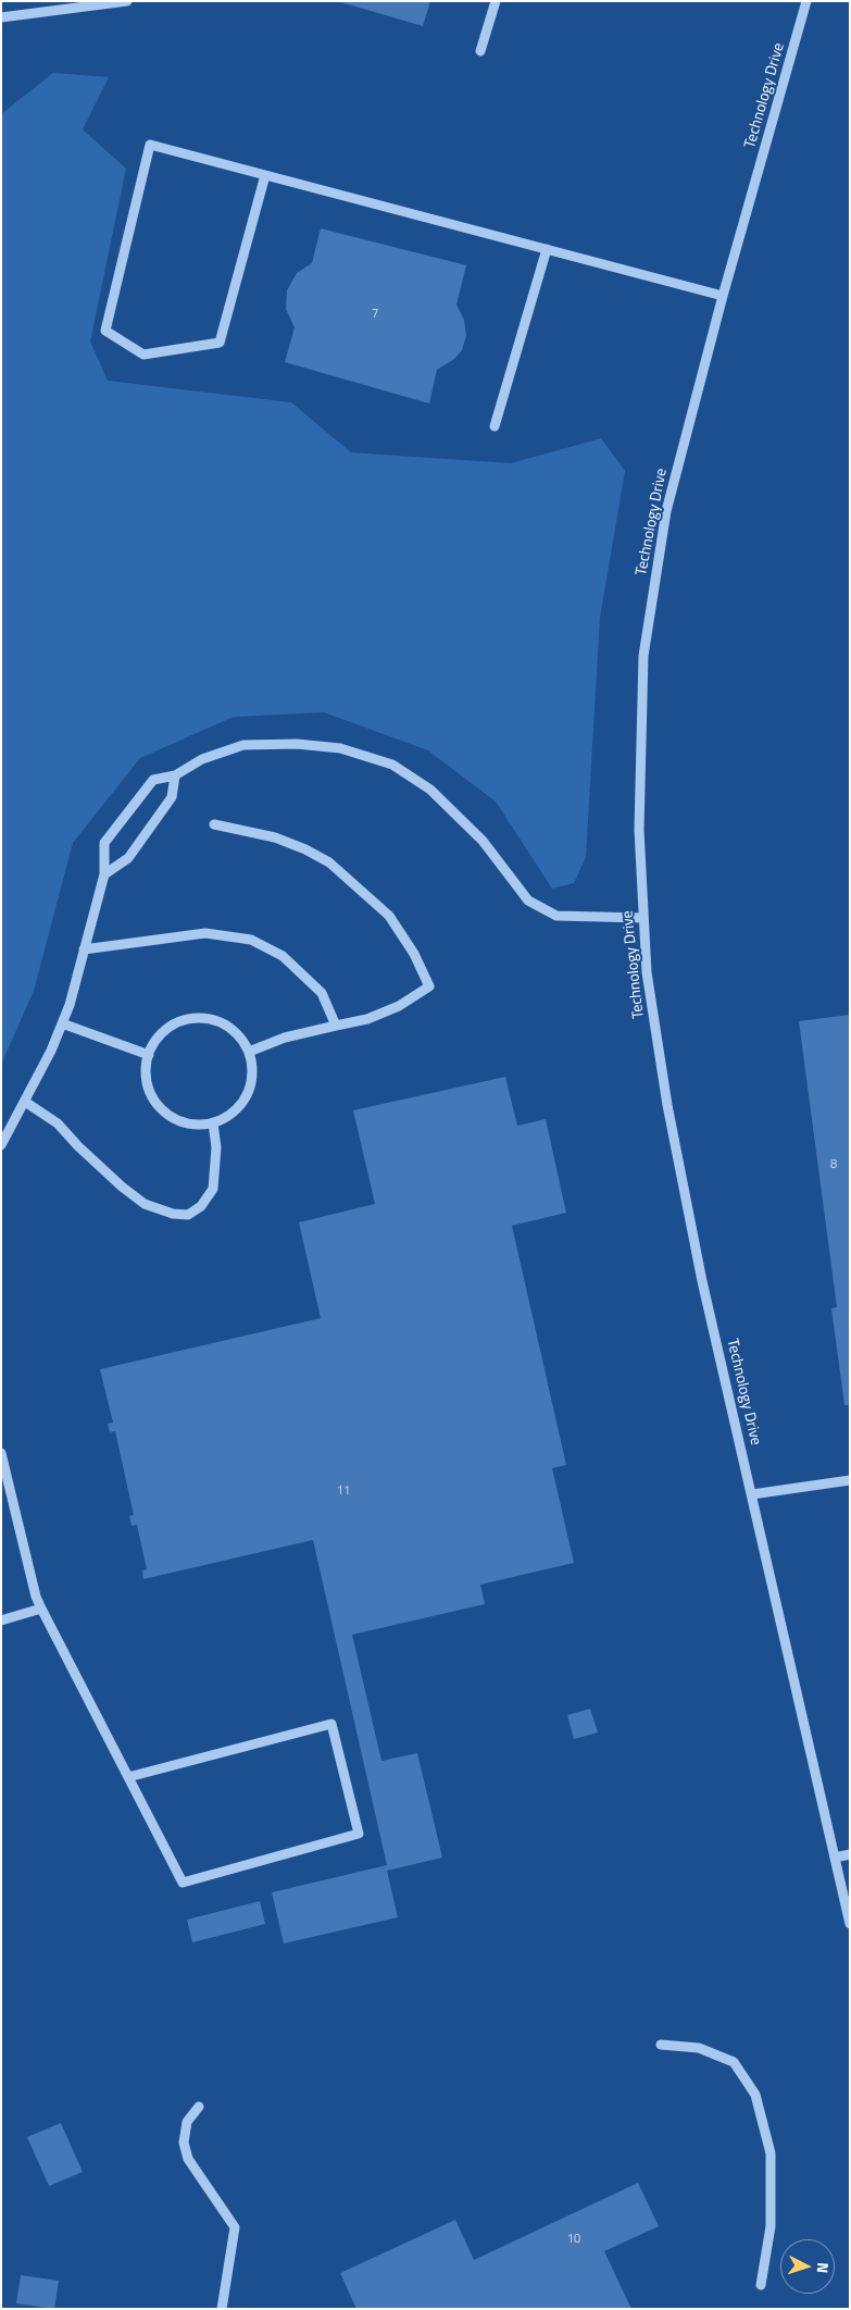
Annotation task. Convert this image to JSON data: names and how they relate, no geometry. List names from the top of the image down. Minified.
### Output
{"streets":{"street":["Technology Drive"]},"house_numbers":["7","8","11","10"],"north":"right"}
